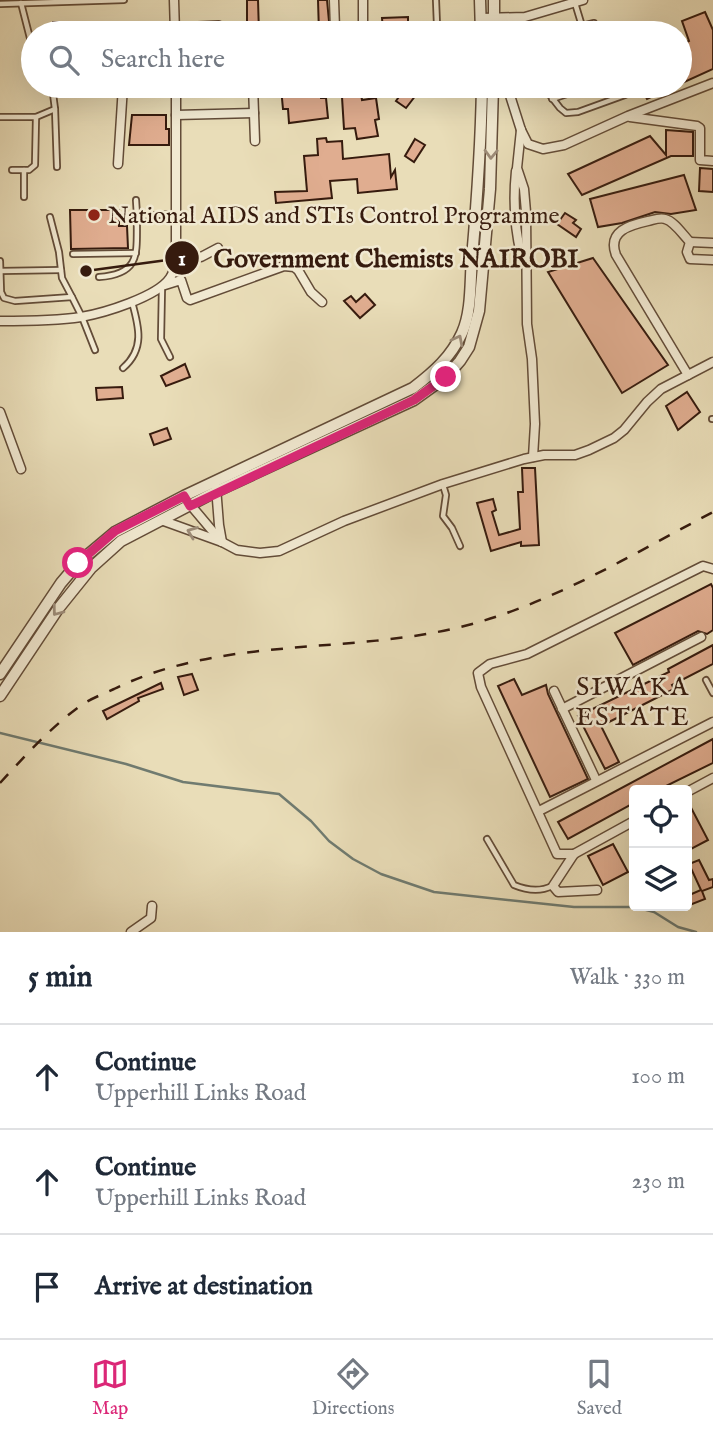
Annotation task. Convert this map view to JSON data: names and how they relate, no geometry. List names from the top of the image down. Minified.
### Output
{"districts":["SIWAKA ESTATE"],"places":["National AIDS and STIs Control Programme","Government Chemists NAIROBI"],"page":{"search":"Search here","heading":["5 min","Walk · 330 m"],"list":[["Continue","Upperhill Links Road","100 m"],["Continue","Upperhill Links Road","230 m"],"Arrive at destination"],"nav":["Map","Directions","Saved"]}}
